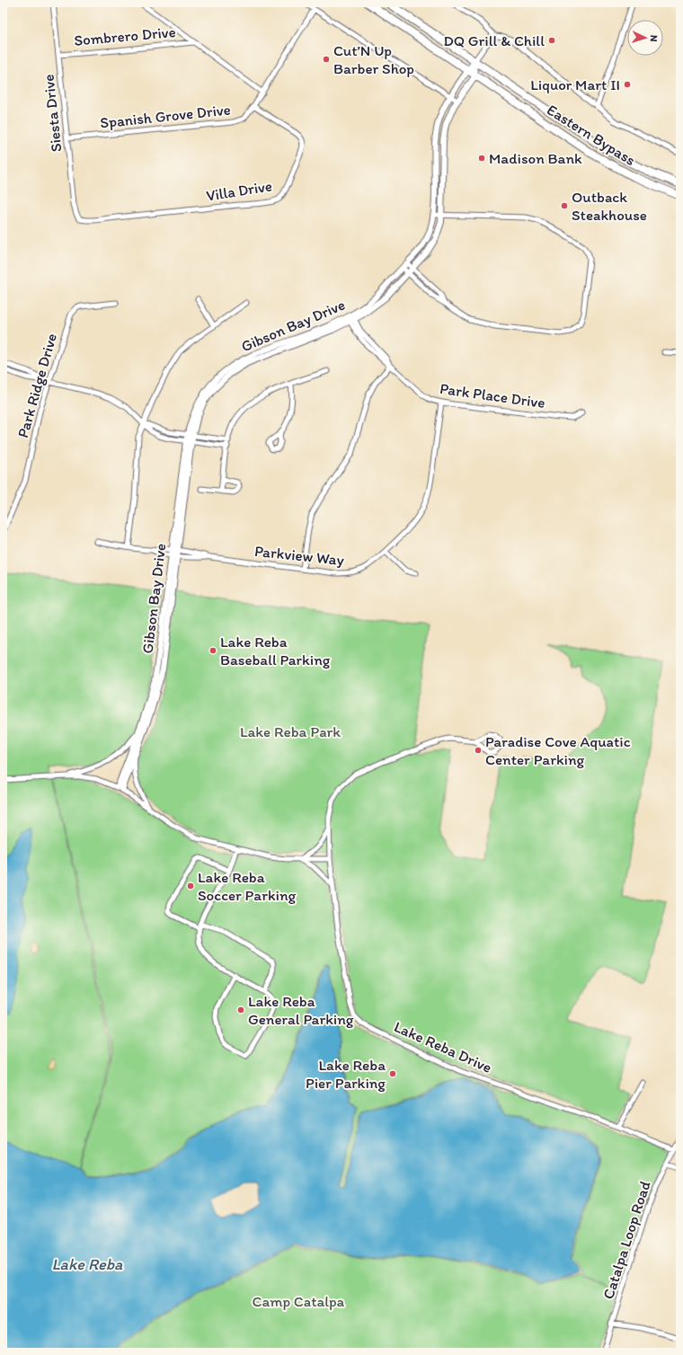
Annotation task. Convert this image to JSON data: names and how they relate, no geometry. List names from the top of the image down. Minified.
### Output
{"streets":{"main road":["Eastern Bypass"],"street":["Sombrero Drive","Siesta Drive","Spanish Grove Drive","Villa Drive","Gibson Bay Drive","Park Ridge Drive","Park Place Drive","Parkview Way","Lake Reba Drive","Catalpa Loop Road"]},"crossings":[["Sombrero Drive","Siesta Drive"],["Siesta Drive","Spanish Grove Drive"],["Siesta Drive","Villa Drive"],["Spanish Grove Drive","Villa Drive"],["Eastern Bypass","Gibson Bay Drive"],["Gibson Bay Drive","Park Place Drive"],["Gibson Bay Drive","Parkview Way"],["Park Place Drive","Parkview Way"],["Lake Reba Drive","Catalpa Loop Road"]],"water":["Lake Reba"],"parks":["Lake Reba Park","Camp Catalpa"],"places":["DQ Grill & Chill","Cut’N Up Barber Shop","Liquor Mart II","Madison Bank","Outback Steakhouse","Lake Reba Baseball Parking","Paradise Cove Aquatic Center Parking","Lake Reba Soccer Parking","Lake Reba General Parking","Lake Reba Pier Parking"],"north":"right"}
